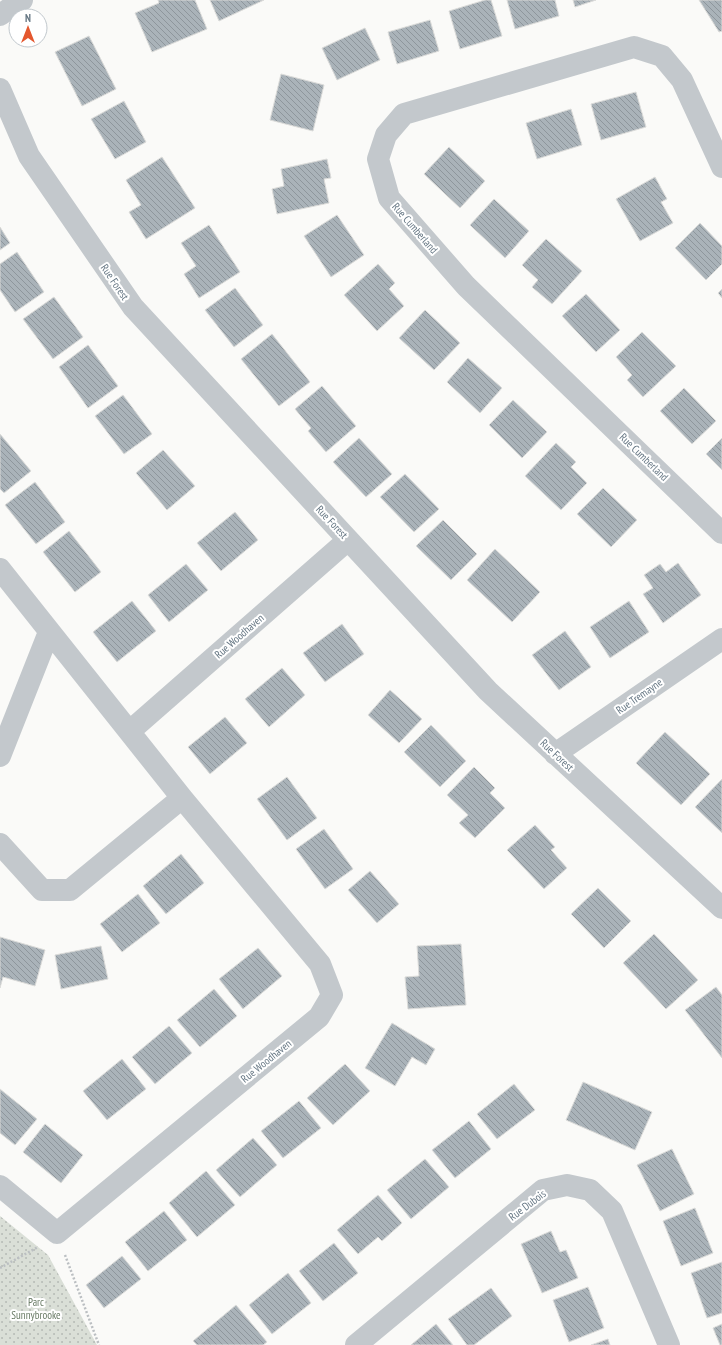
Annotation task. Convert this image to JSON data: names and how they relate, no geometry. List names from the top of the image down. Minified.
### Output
{"streets":{"street":["Rue Cumberland","Rue Forest","Rue Woodhaven","Rue Tremayne","Rue Dubois"]},"crossings":[["Rue Forest","Rue Woodhaven"],["Rue Forest","Rue Tremayne"]],"parks":["Parc Sunnybrooke"],"north":"top"}
